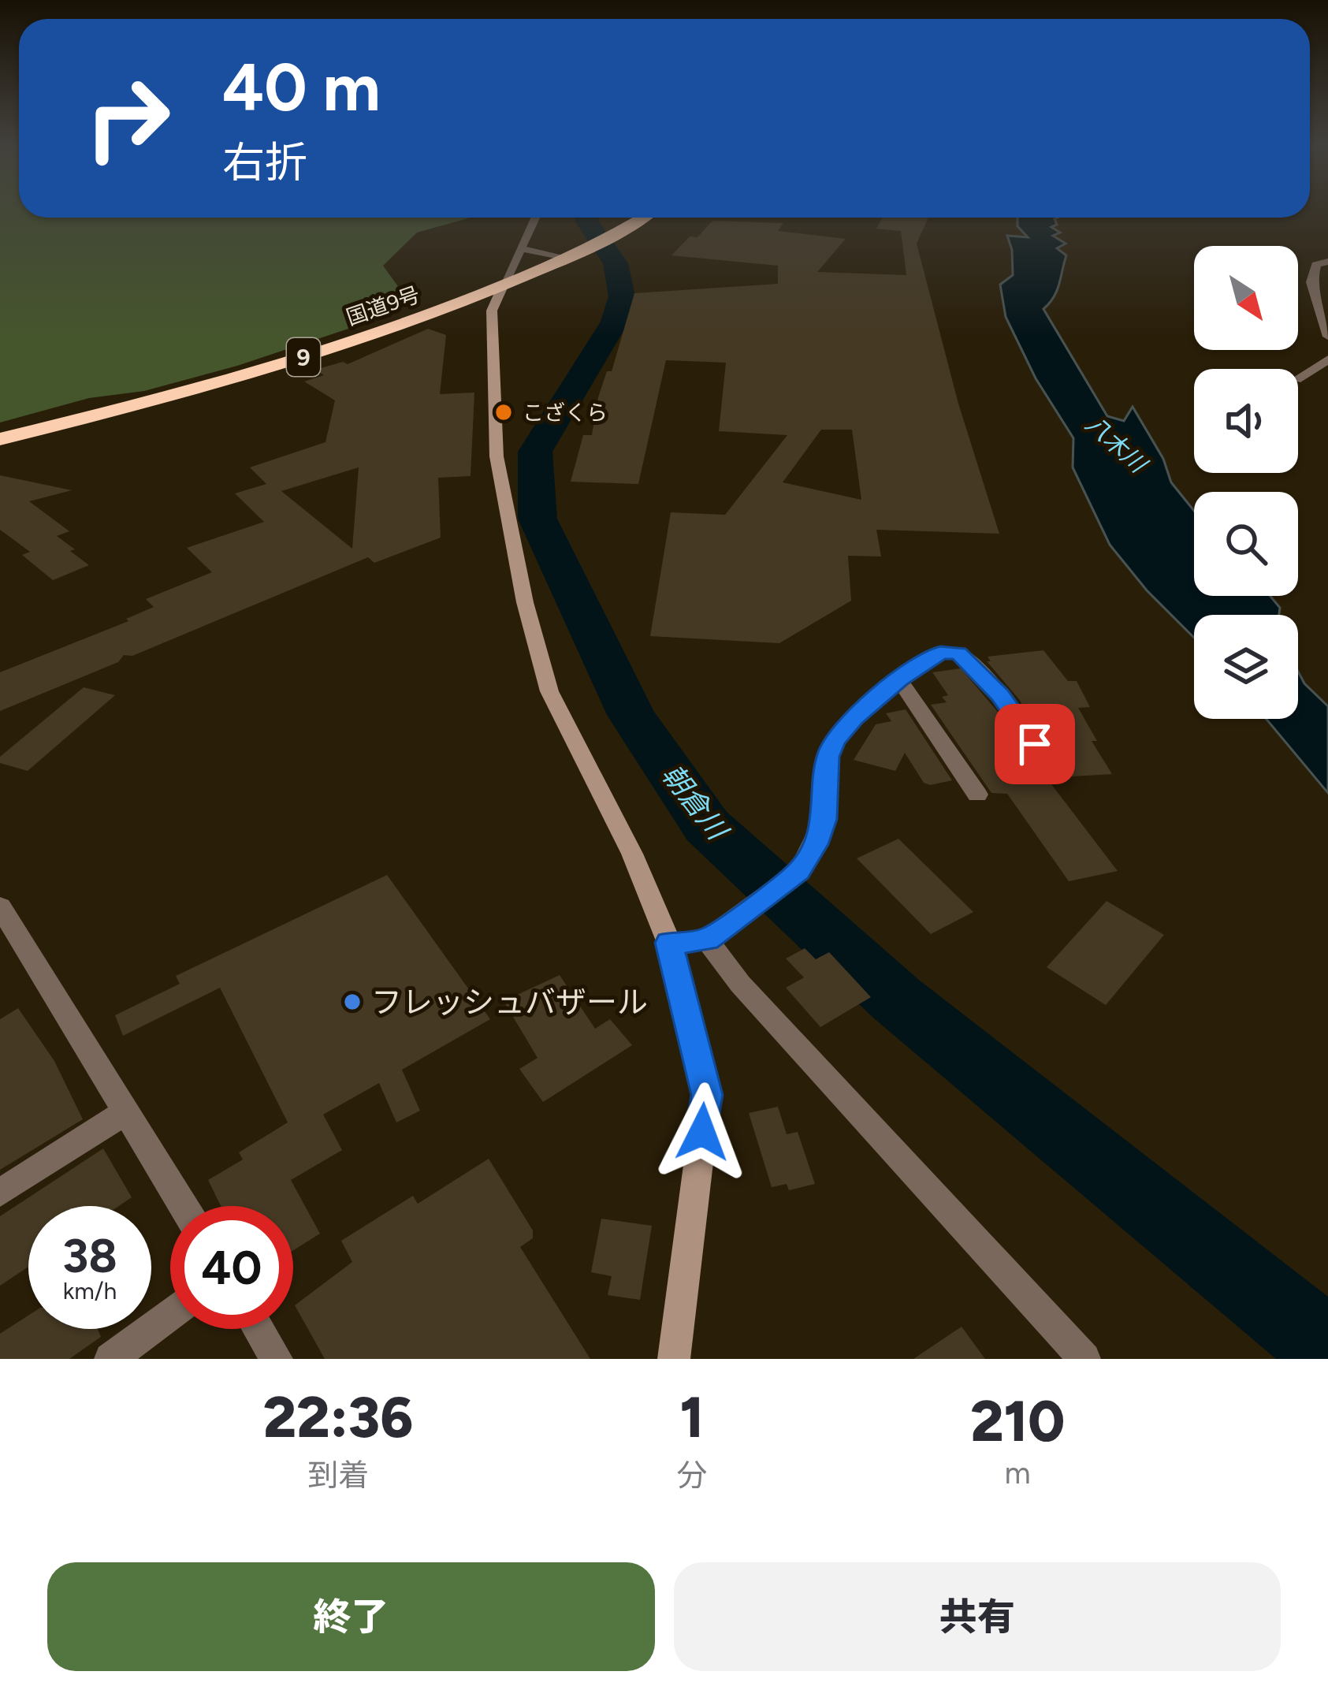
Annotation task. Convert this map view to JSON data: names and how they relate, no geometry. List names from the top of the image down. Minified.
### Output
{"streets":{"highway":["国道9号","9"]},"water":["八木川","朝倉川"],"places":["こざくら","フレッシュバザール"],"north":"bottom right","page":{"turn":["40 m","右折"],"speed":"38 km/h","limit":"40","eta":["22:36","到着","1","分","210","m"],"buttons":["終了","共有"]}}
